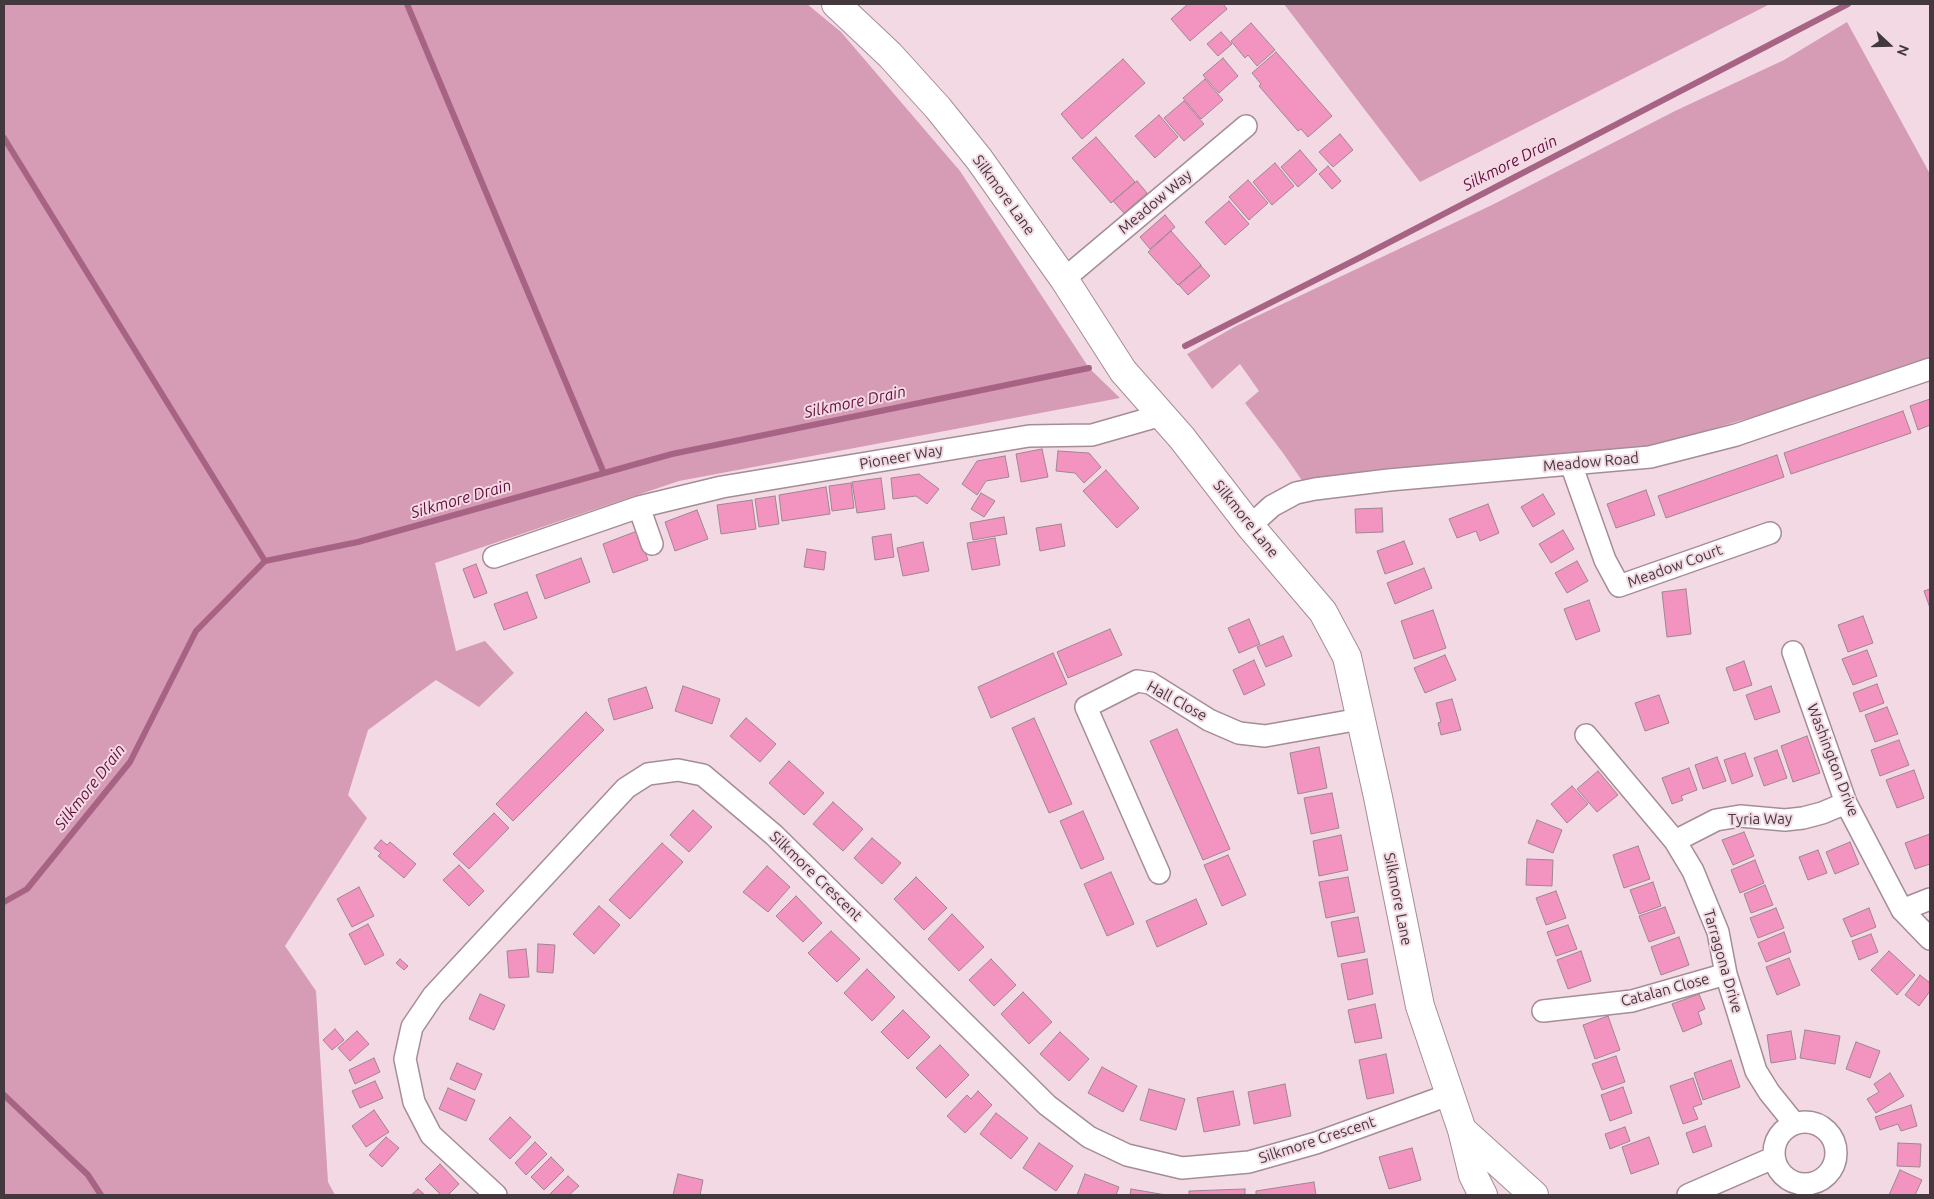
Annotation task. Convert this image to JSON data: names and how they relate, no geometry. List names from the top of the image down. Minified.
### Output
{"streets":{"street":["Silkmore Lane","Meadow Way","Pioneer Way","Meadow Road","Meadow Court","Hall Close","Washington Drive","Tyria Way","Silkmore Crescent","Tarragona Drive","Catalan Close"]},"crossings":[["Silkmore Lane","Meadow Way"],["Silkmore Lane","Pioneer Way"],["Silkmore Lane","Meadow Road"],["Silkmore Lane","Hall Close"],["Silkmore Lane","Silkmore Crescent"],["Meadow Road","Meadow Court"],["Washington Drive","Tyria Way"],["Tyria Way","Tarragona Drive"],["Tarragona Drive","Catalan Close"]],"water":["Silkmore Drain"],"north":"right"}
